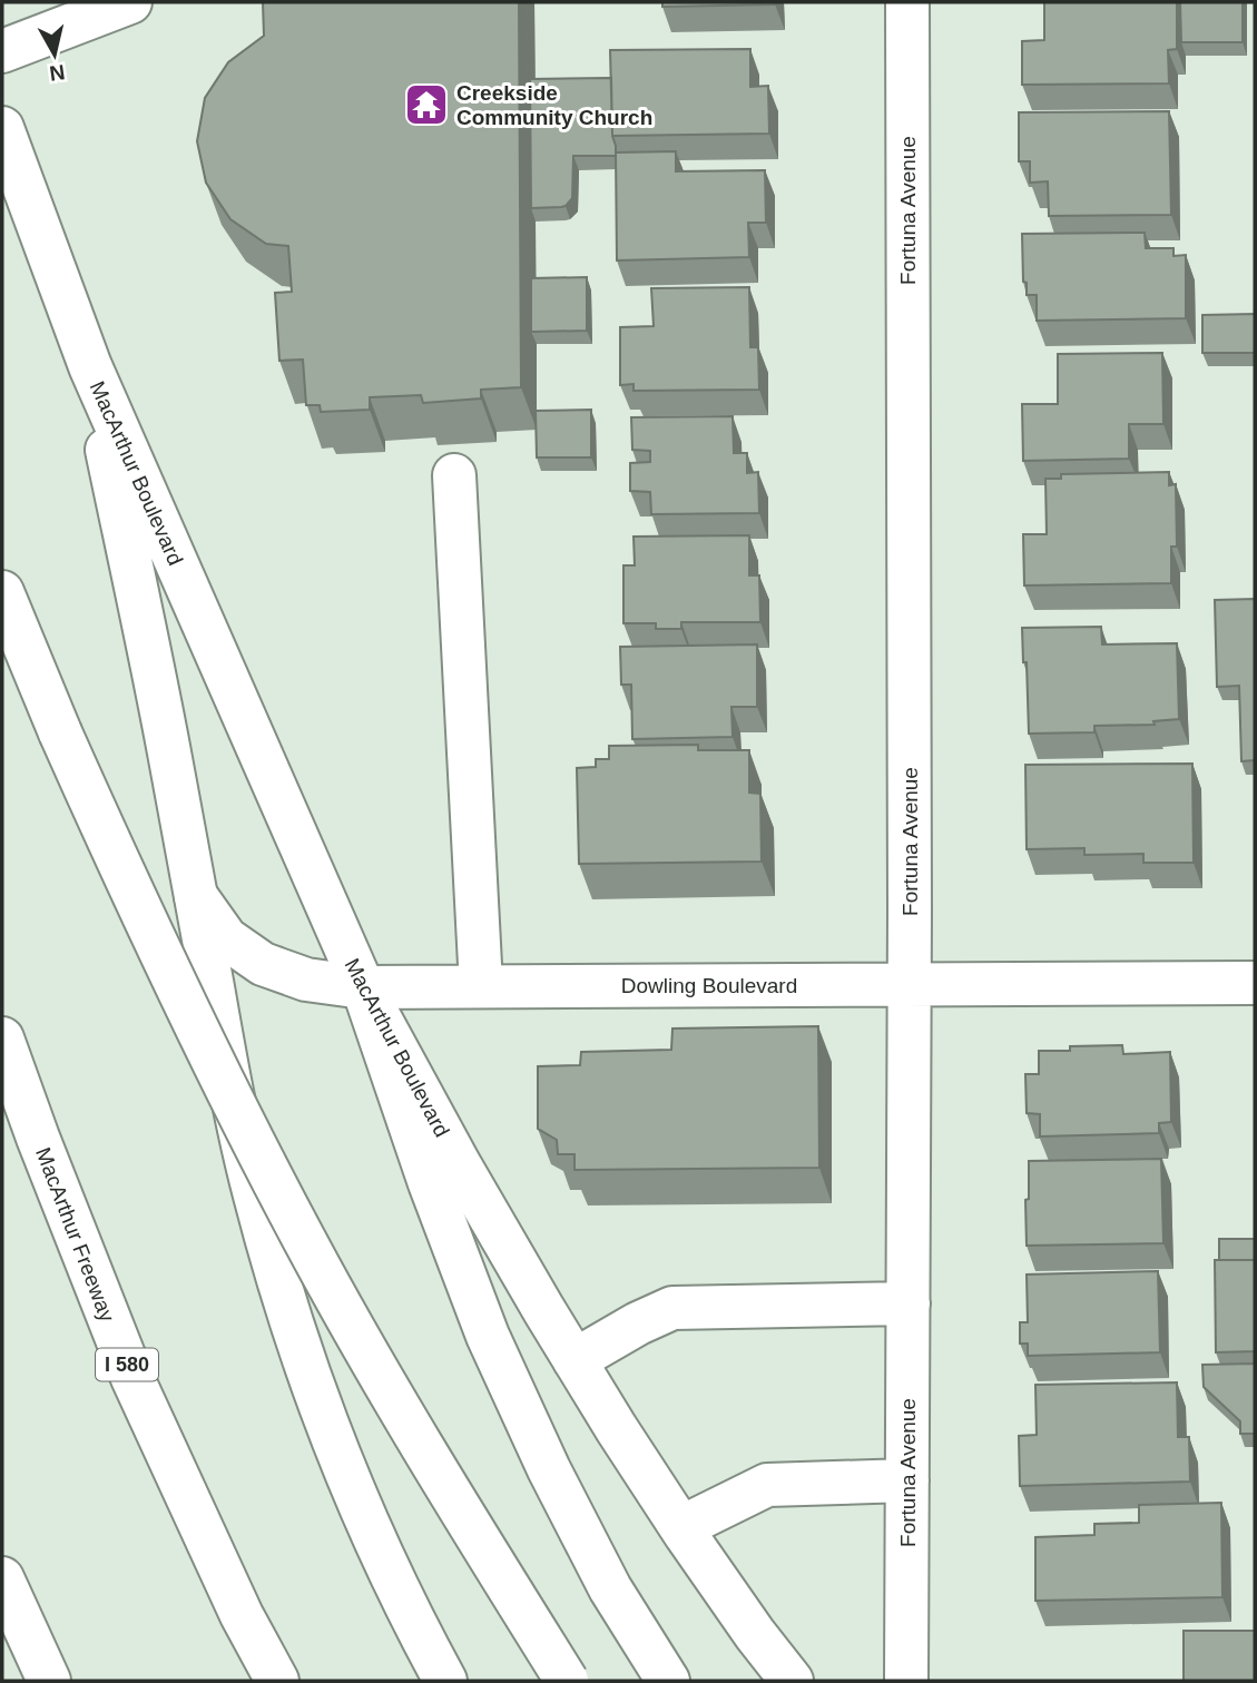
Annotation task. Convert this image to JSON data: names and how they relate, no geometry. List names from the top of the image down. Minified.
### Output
{"streets":{"main road":["Fortuna Avenue","MacArthur Boulevard","Dowling Boulevard","MacArthur Freeway","I 580"]},"crossings":[["Fortuna Avenue","Dowling Boulevard"],["MacArthur Boulevard","Dowling Boulevard"]],"places":{"temple":["Creekside Community Church"]},"north":"bottom"}
